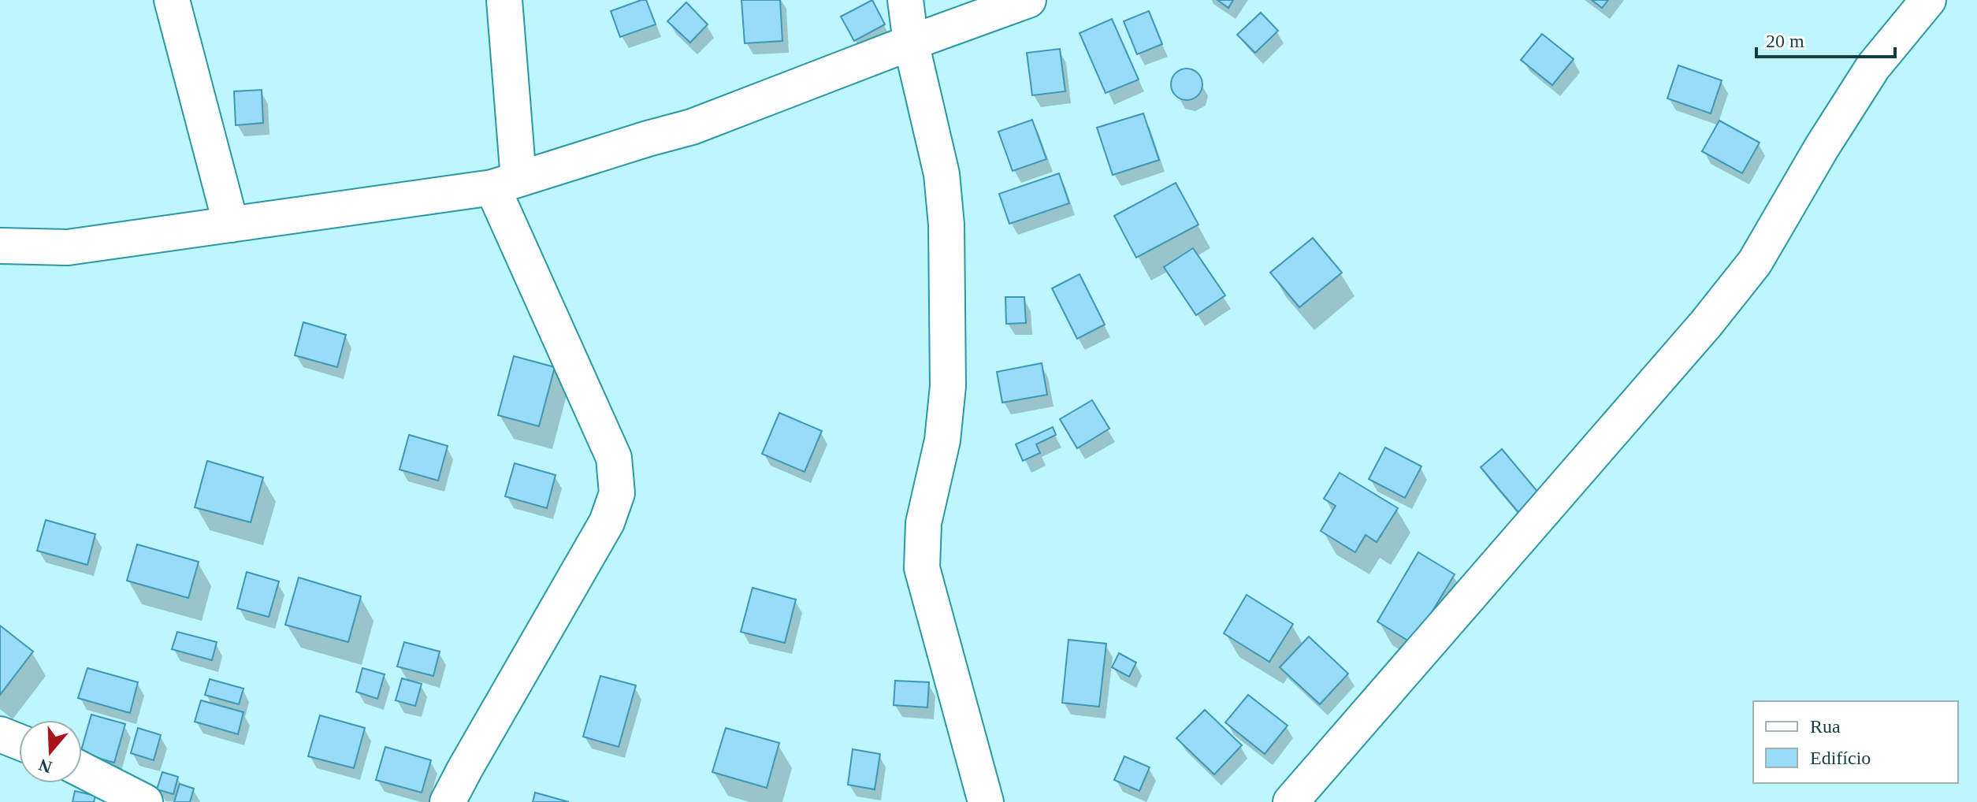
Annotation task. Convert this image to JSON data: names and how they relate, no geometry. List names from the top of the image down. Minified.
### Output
{"legend":["Rua","Edifício"],"scale_bar":"20 m","north":"bottom"}
